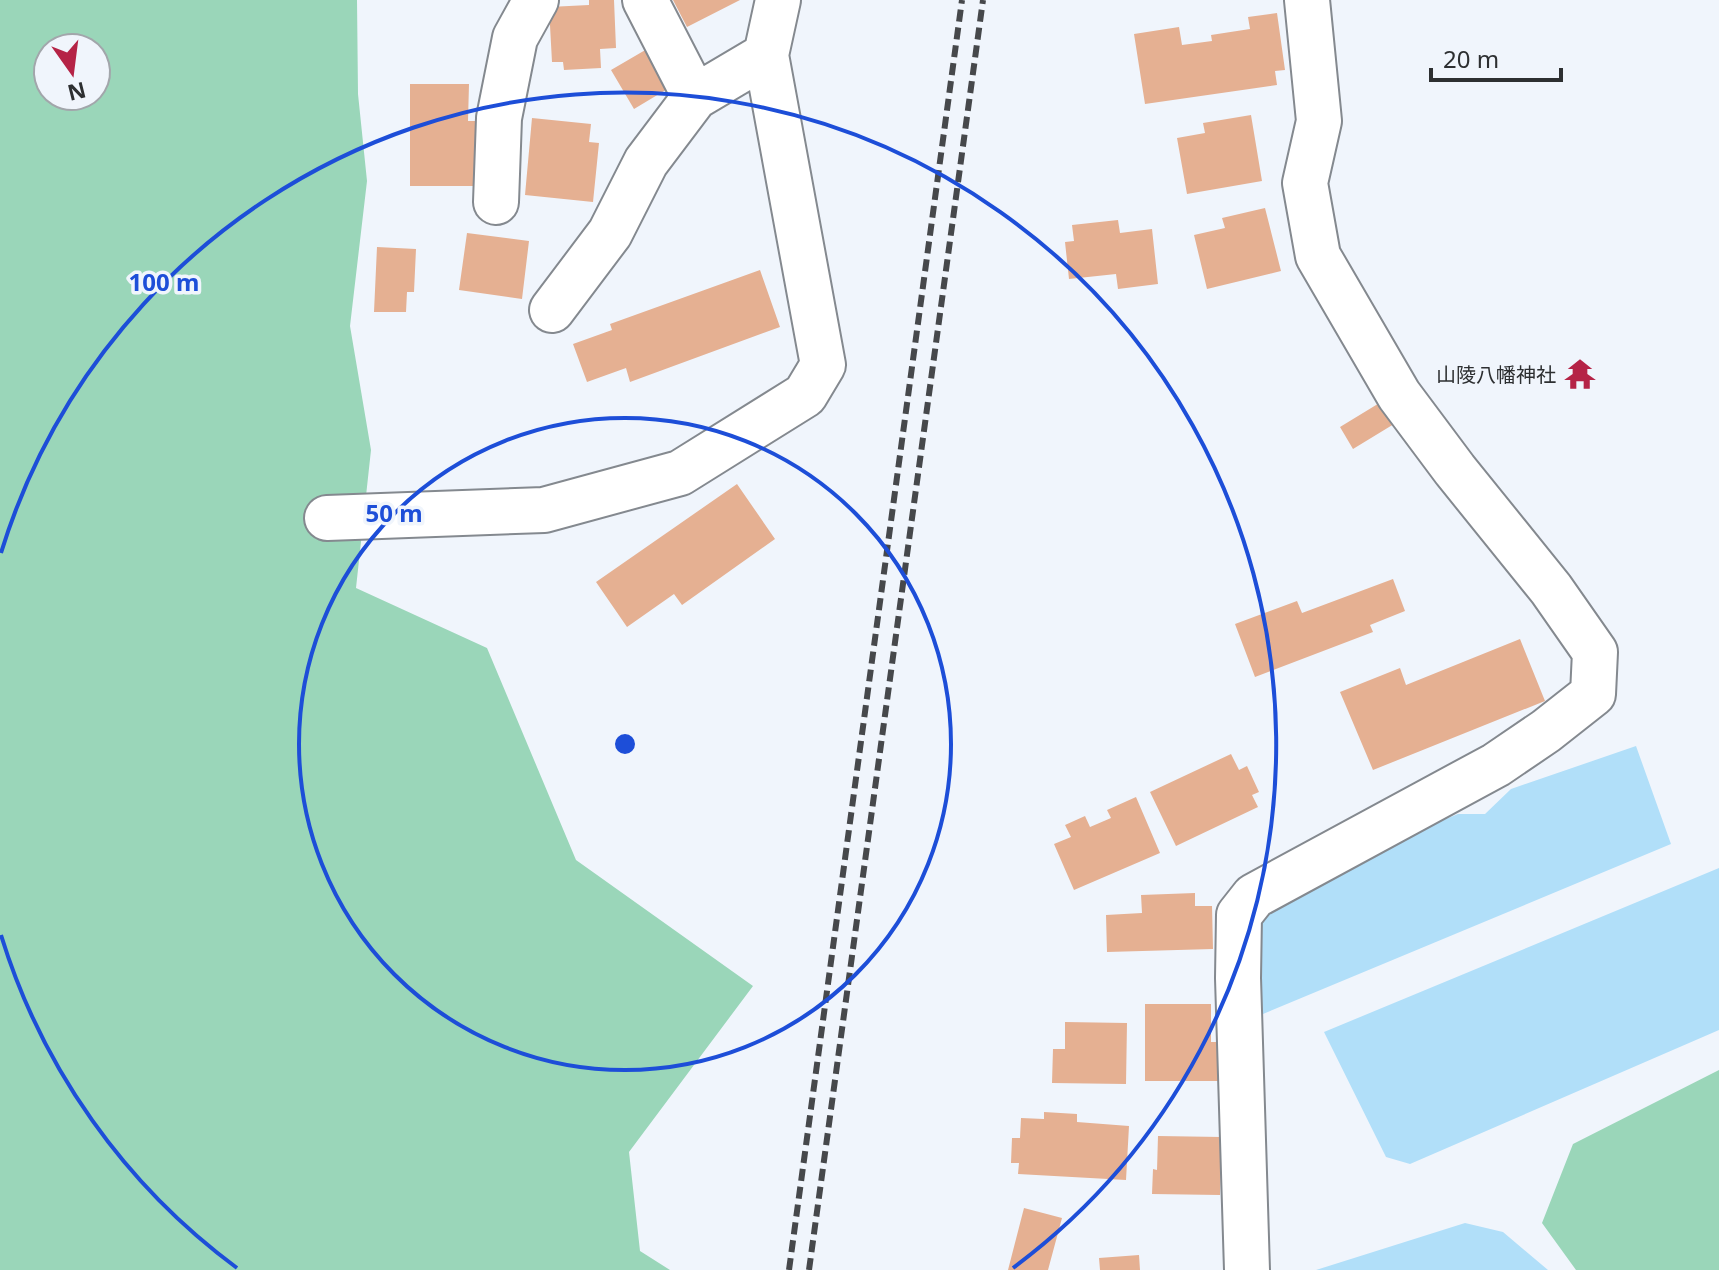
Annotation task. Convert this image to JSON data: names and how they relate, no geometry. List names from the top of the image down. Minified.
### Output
{"places":{"temple":["山陵八幡神社"]},"scale_bar":"20 m","north":"bottom","rings":["100 m","50 m"]}
